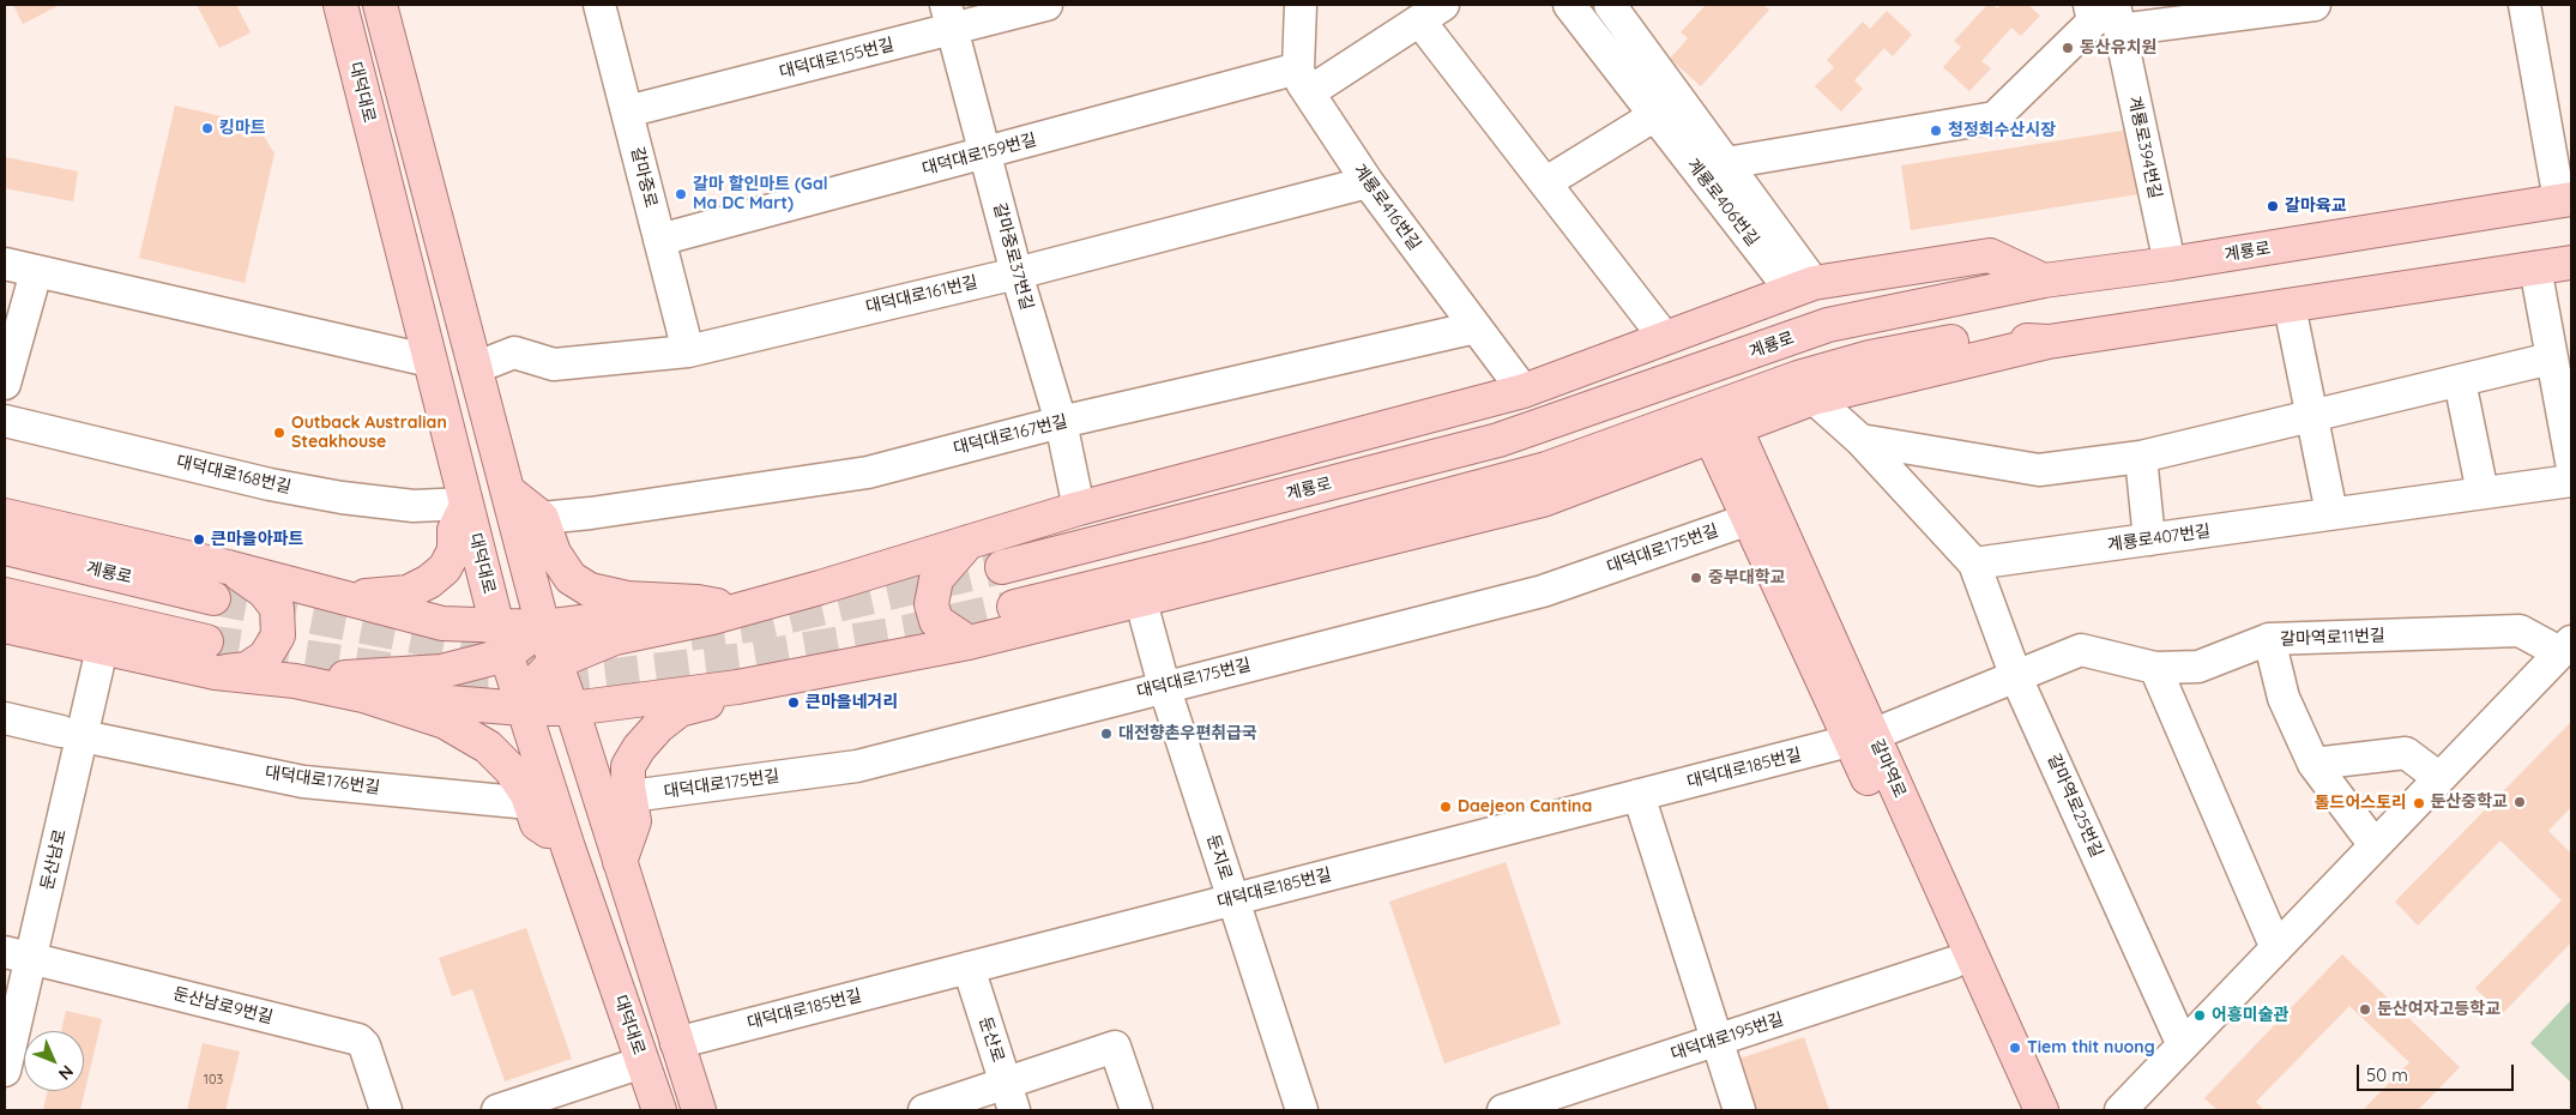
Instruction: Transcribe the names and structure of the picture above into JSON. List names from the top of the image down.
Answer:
{
  "streets": {
    "main road": ["대덕대로", "계룡로", "갈마역로"],
    "street": [
      "대덕대로155번길",
      "계룡로394번길",
      "대덕대로159번길",
      "갈마중로",
      "계룡로406번길",
      "계룡로416번길",
      "갈마중로37번길",
      "대덕대로161번길",
      "대덕대로167번길",
      "대덕대로168번길",
      "계룡로407번길",
      "대덕대로175번길",
      "갈마역로11번길",
      "대덕대로185번길",
      "대덕대로176번길",
      "갈마역로25번길",
      "둔지로",
      "둔산남로",
      "둔산남로9번길",
      "대덕대로195번길",
      "둔산로"
    ]
  },
  "crossings": [
    ["대덕대로155번길", "갈마중로"],
    ["대덕대로155번길", "갈마중로37번길"],
    ["대덕대로", "대덕대로168번길"],
    ["계룡로394번길", "계룡로"],
    ["대덕대로159번길", "갈마중로"],
    ["대덕대로159번길", "계룡로416번길"],
    ["대덕대로159번길", "갈마중로37번길"],
    ["갈마중로", "대덕대로161번길"],
    ["계룡로416번길", "대덕대로161번길"],
    ["계룡로416번길", "대덕대로167번길"],
    ["갈마중로37번길", "대덕대로161번길"],
    ["갈마중로37번길", "대덕대로167번길"],
    ["계룡로407번길", "갈마역로25번길"],
    ["대덕대로175번길", "갈마역로"],
    ["대덕대로175번길", "둔지로"],
    ["갈마역로11번길", "대덕대로185번길"],
    ["갈마역로11번길", "갈마역로"],
    ["갈마역로11번길", "갈마역로25번길"],
    ["대덕대로185번길", "갈마역로"],
    ["대덕대로185번길", "둔지로"],
    ["대덕대로185번길", "둔산로"],
    ["갈마역로", "대덕대로195번길"],
    ["대덕대로176번길", "둔산남로"],
    ["둔산남로", "둔산남로9번길"]
  ],
  "places": [
    "동산유치원",
    "킹마트",
    "청정회수산시장",
    "갈마 할인마트 (Gal Ma DC Mart)",
    "갈마육교",
    "Outback Australian Steakhouse",
    "큰마을아파트",
    "중부대학교",
    "큰마을네거리",
    "대전향촌우편취급국",
    "둔산중학교",
    "톨드어스토리",
    "Daejeon Cantina",
    "둔산여자고등학교",
    "어흥미술관",
    "Tiem thit nuong"
  ],
  "house_numbers": ["103"],
  "scale_bar": "50 m",
  "north": "bottom right"
}
